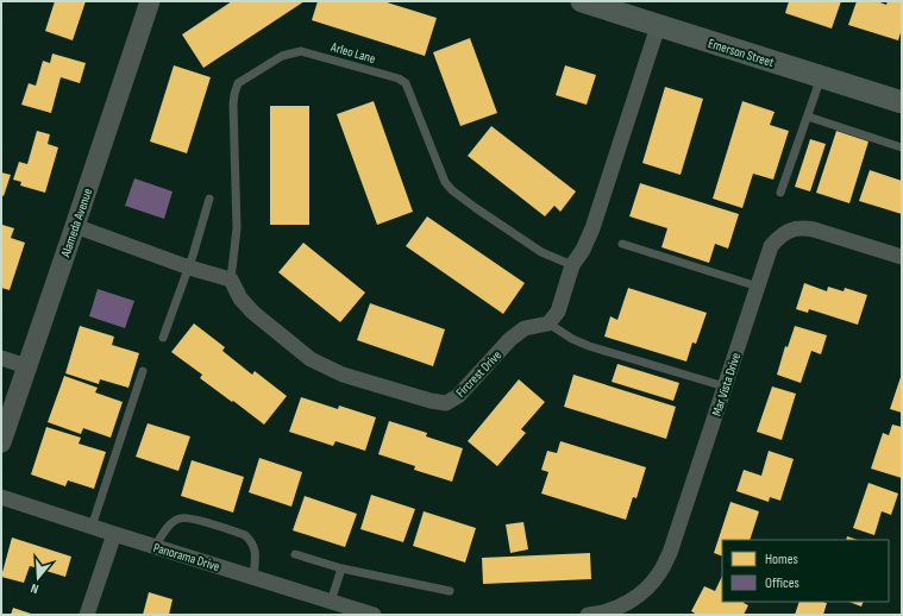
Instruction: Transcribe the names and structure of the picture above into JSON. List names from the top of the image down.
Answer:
{
  "streets": {
    "main road": ["Emerson Street"],
    "street": [
      "Alameda Avenue",
      "Fircrest Drive",
      "Mar Vista Drive",
      "Panorama Drive"
    ],
    "lane": ["Arleo Lane"]
  },
  "crossings": [
    ["Arleo Lane", "Fircrest Drive"]
  ],
  "legend": ["Homes", "Offices"],
  "north": "bottom"
}
